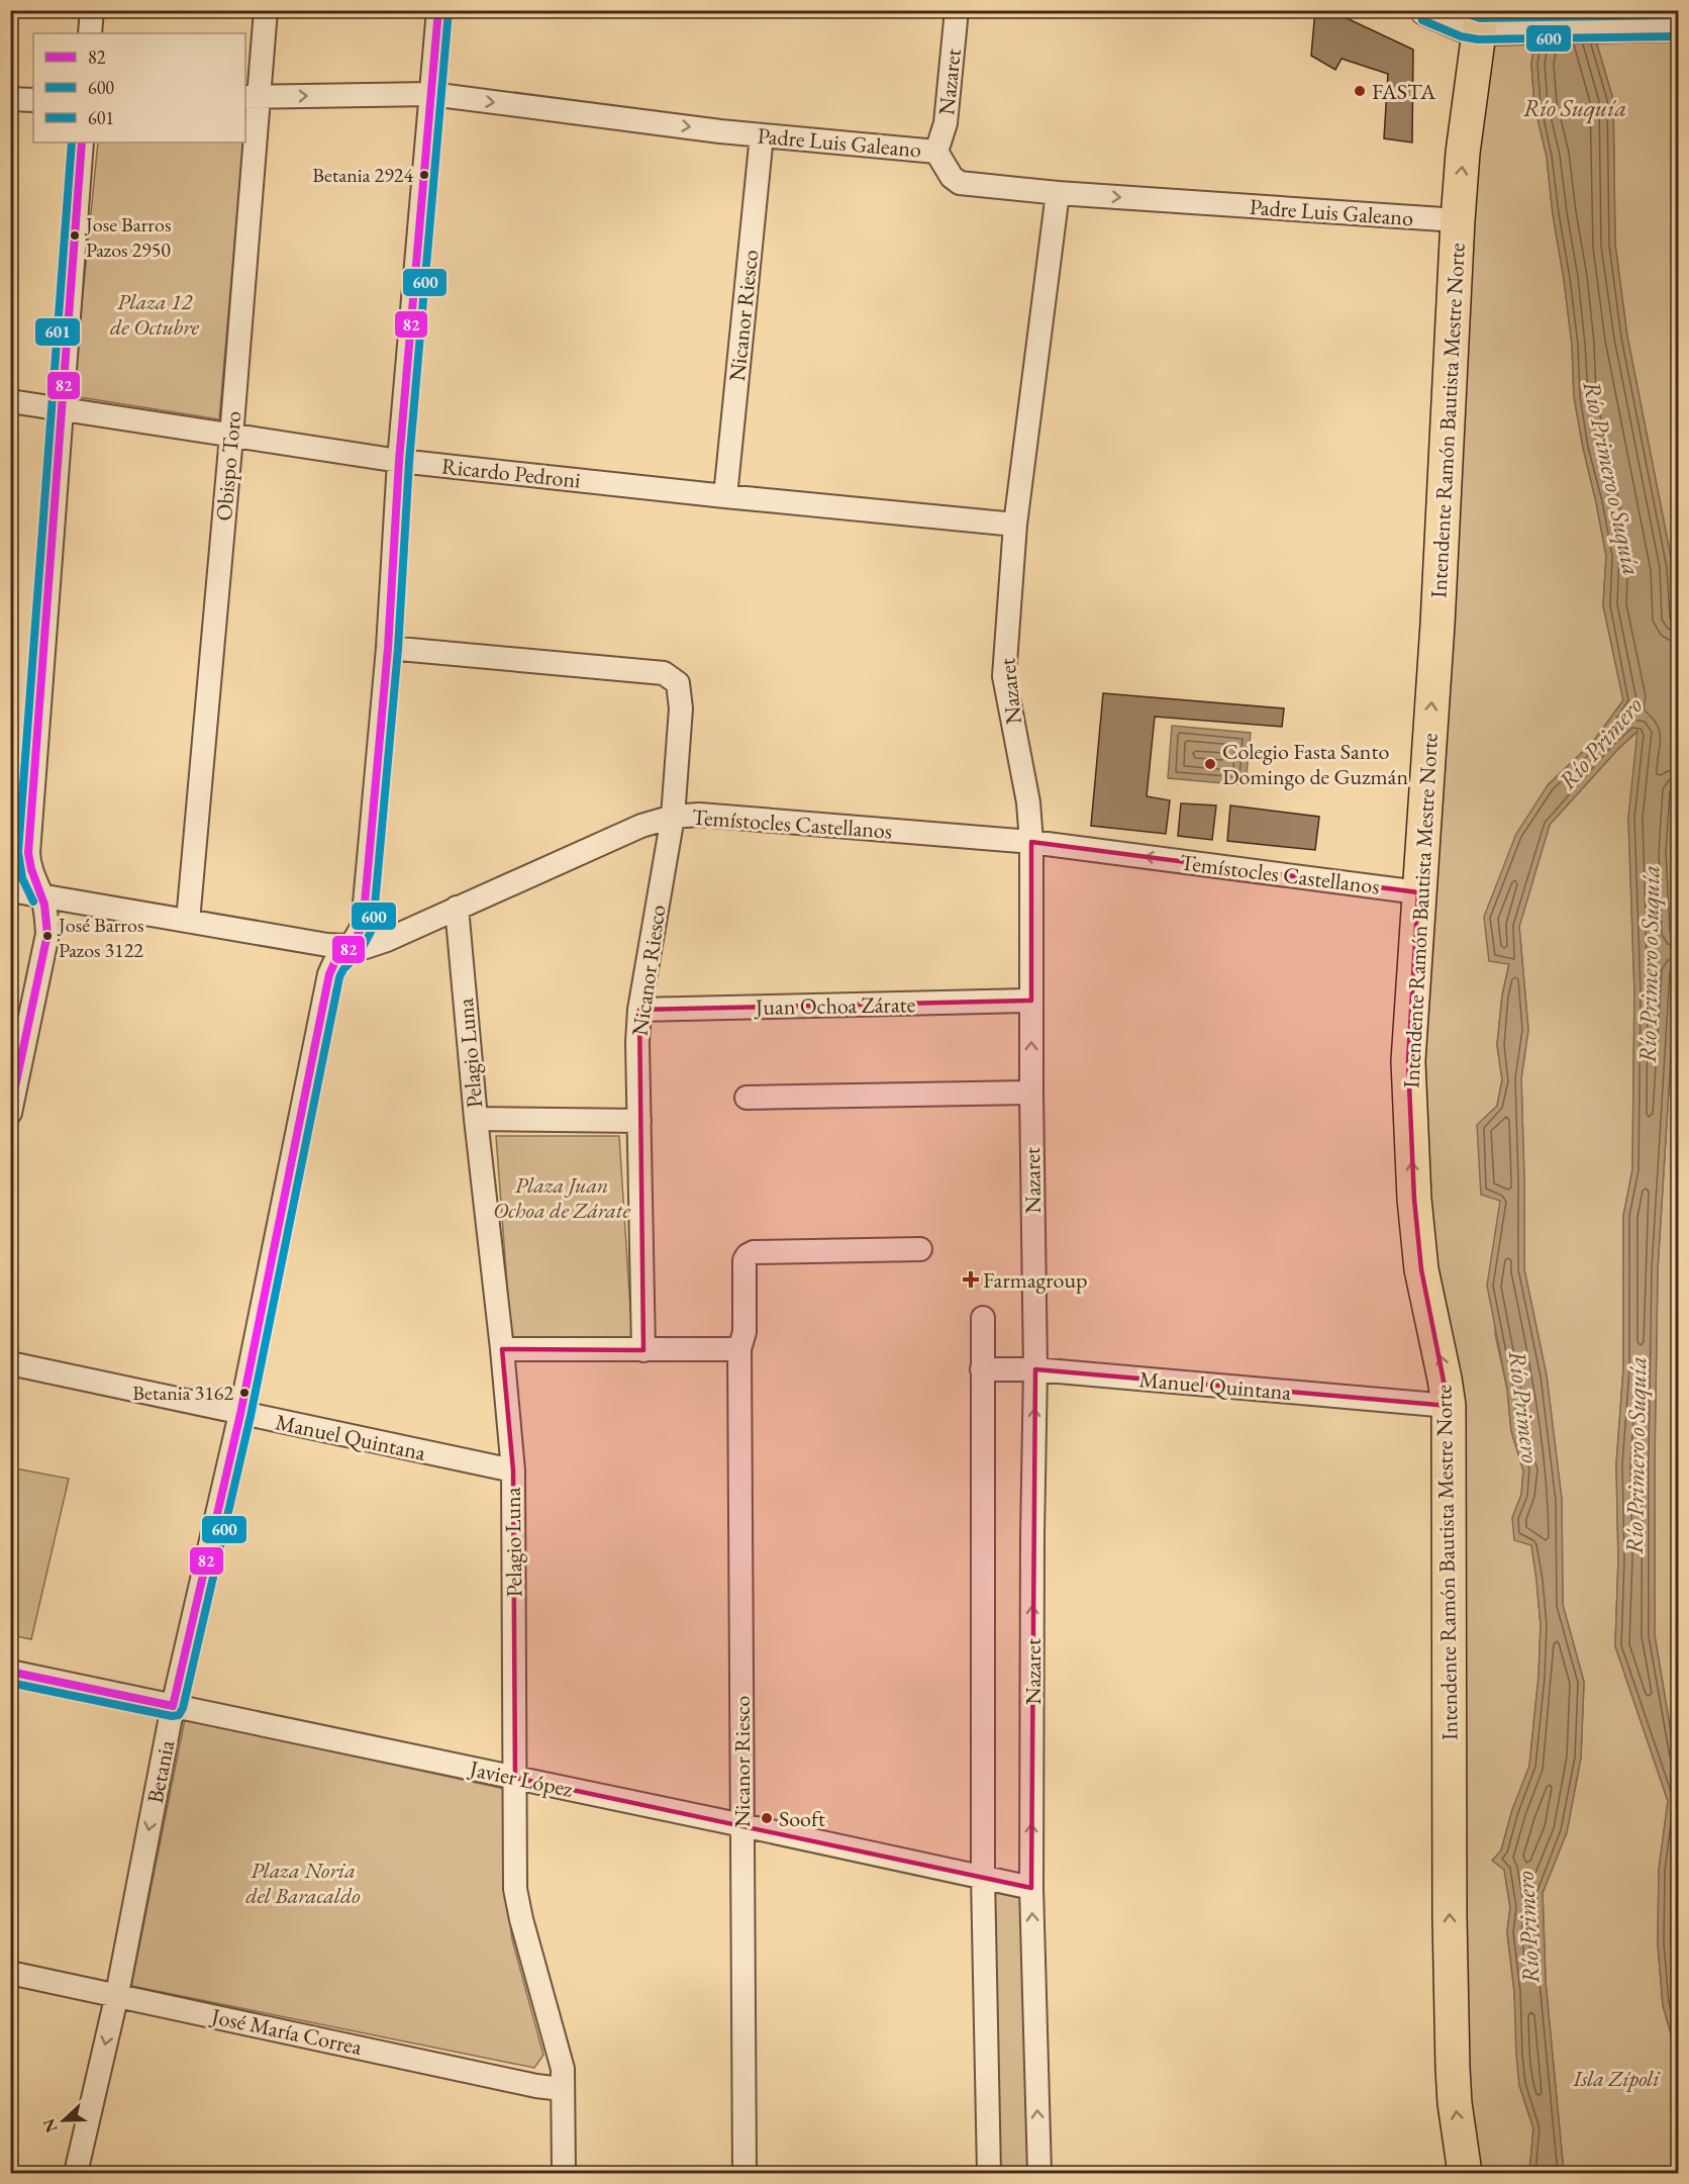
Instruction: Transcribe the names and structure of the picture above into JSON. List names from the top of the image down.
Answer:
{
  "streets": {
    "main road": ["Intendente Ramón Bautista Mestre Norte"],
    "street": [
      "Nazaret",
      "Padre Luis Galeano",
      "Nicanor Riesco",
      "Obispo Toro",
      "Ricardo Pedroni",
      "Temístocles Castellanos",
      "Juan Ochoa Zárate",
      "Pelagio Luna",
      "Manuel Quintana",
      "Betania",
      "Javier López",
      "José María Correa"
    ]
  },
  "crossings": [
    ["Nazaret", "Padre Luis Galeano"],
    ["Nazaret", "Ricardo Pedroni"],
    ["Nazaret", "Temístocles Castellanos"],
    ["Nazaret", "Juan Ochoa Zárate"],
    ["Nazaret", "Manuel Quintana"],
    ["Nazaret", "Javier López"],
    ["Padre Luis Galeano", "Nicanor Riesco"],
    ["Padre Luis Galeano", "Intendente Ramón Bautista Mestre Norte"],
    ["Padre Luis Galeano", "Obispo Toro"],
    ["Padre Luis Galeano", "Betania"],
    ["Nicanor Riesco", "Ricardo Pedroni"],
    ["Nicanor Riesco", "Temístocles Castellanos"],
    ["Nicanor Riesco", "Juan Ochoa Zárate"],
    ["Nicanor Riesco", "Betania"],
    ["Nicanor Riesco", "Javier López"],
    ["Intendente Ramón Bautista Mestre Norte", "Temístocles Castellanos"],
    ["Intendente Ramón Bautista Mestre Norte", "Manuel Quintana"],
    ["Obispo Toro", "Ricardo Pedroni"],
    ["Obispo Toro", "Temístocles Castellanos"],
    ["Ricardo Pedroni", "Betania"],
    ["Temístocles Castellanos", "Pelagio Luna"],
    ["Temístocles Castellanos", "Betania"],
    ["Pelagio Luna", "Manuel Quintana"],
    ["Pelagio Luna", "Javier López"],
    ["Pelagio Luna", "José María Correa"],
    ["Manuel Quintana", "Betania"],
    ["Betania", "Javier López"],
    ["Betania", "José María Correa"]
  ],
  "one_way": ["Padre Luis Galeano", "Intendente Ramón Bautista Mestre Norte"],
  "water": ["Río Suquía", "Río Primero o Suquía", "Río Primero"],
  "parks": [
    "Plaza 12 de Octubre",
    "Plaza Juan Ochoa de Zárate",
    "Plaza Noria del Baracaldo",
    "Isla Zípoli"
  ],
  "places": {
    "other": [
      "FASTA",
      "Betania 2924",
      "Jose Barros Pazos 2950",
      "Colegio Fasta Santo Domingo de Guzmán",
      "José Barros Pazos 3122",
      "Betania 3162",
      "Sooft"
    ],
    "health": ["Farmagroup"]
  },
  "lines": ["transit line 82", "transit line 601", "transit line 600"],
  "legend": ["82", "600", "601"],
  "north": "left"
}
